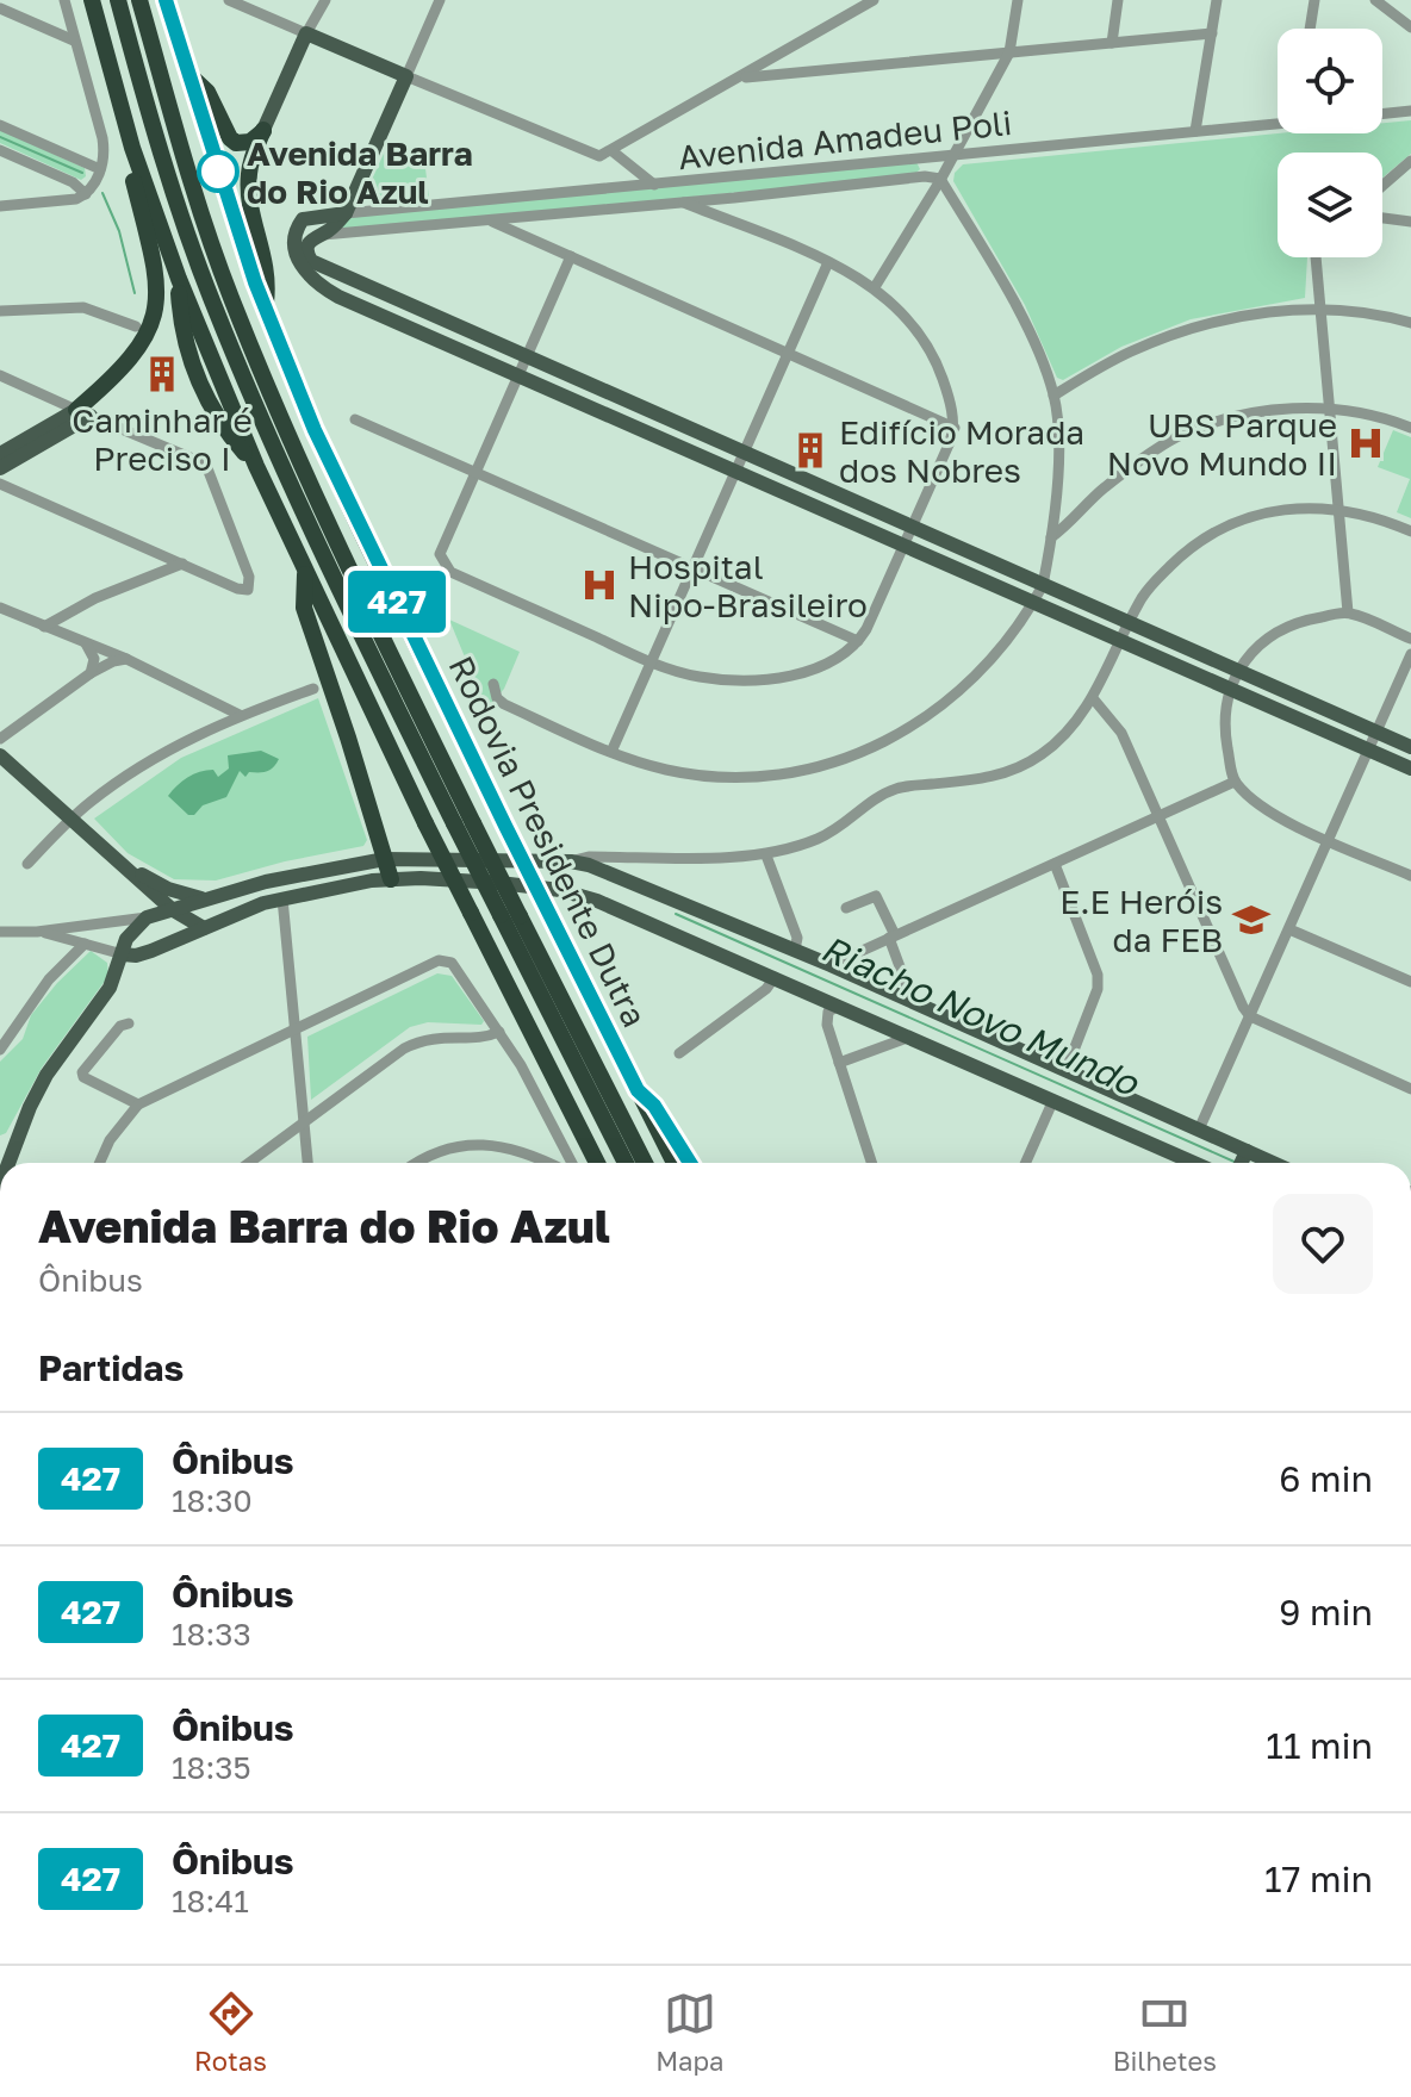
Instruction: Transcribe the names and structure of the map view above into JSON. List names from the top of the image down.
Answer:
{
  "streets": {
    "highway": ["Rodovia Presidente Dutra"],
    "street": ["Avenida Amadeu Poli"]
  },
  "water": ["Riacho Novo Mundo"],
  "places": {
    "other": ["Avenida Barra do Rio Azul"],
    "building": ["Caminhar é Preciso I", "Edifício Morada dos Nobres"],
    "hospital": ["UBS Parque Novo Mundo II", "Hospital Nipo-Brasileiro"],
    "school or university": ["E.E Heróis da FEB"]
  },
  "lines": ["bus line 427"],
  "page": {
    "on_map": "427",
    "heading": [
      ["Avenida Barra do Rio Azul", "Ônibus"],
      "Partidas"
    ],
    "list": [
      {
        "mark": "427",
        "name": "Ônibus",
        "note": "18:30",
        "value": "6 min"
      },
      {
        "mark": "427",
        "name": "Ônibus",
        "note": "18:33",
        "value": "9 min"
      },
      {
        "mark": "427",
        "name": "Ônibus",
        "note": "18:35",
        "value": "11 min"
      },
      {
        "mark": "427",
        "name": "Ônibus",
        "note": "18:41",
        "value": "17 min"
      }
    ],
    "tabs": ["Rotas", "Mapa", "Bilhetes"]
  }
}
